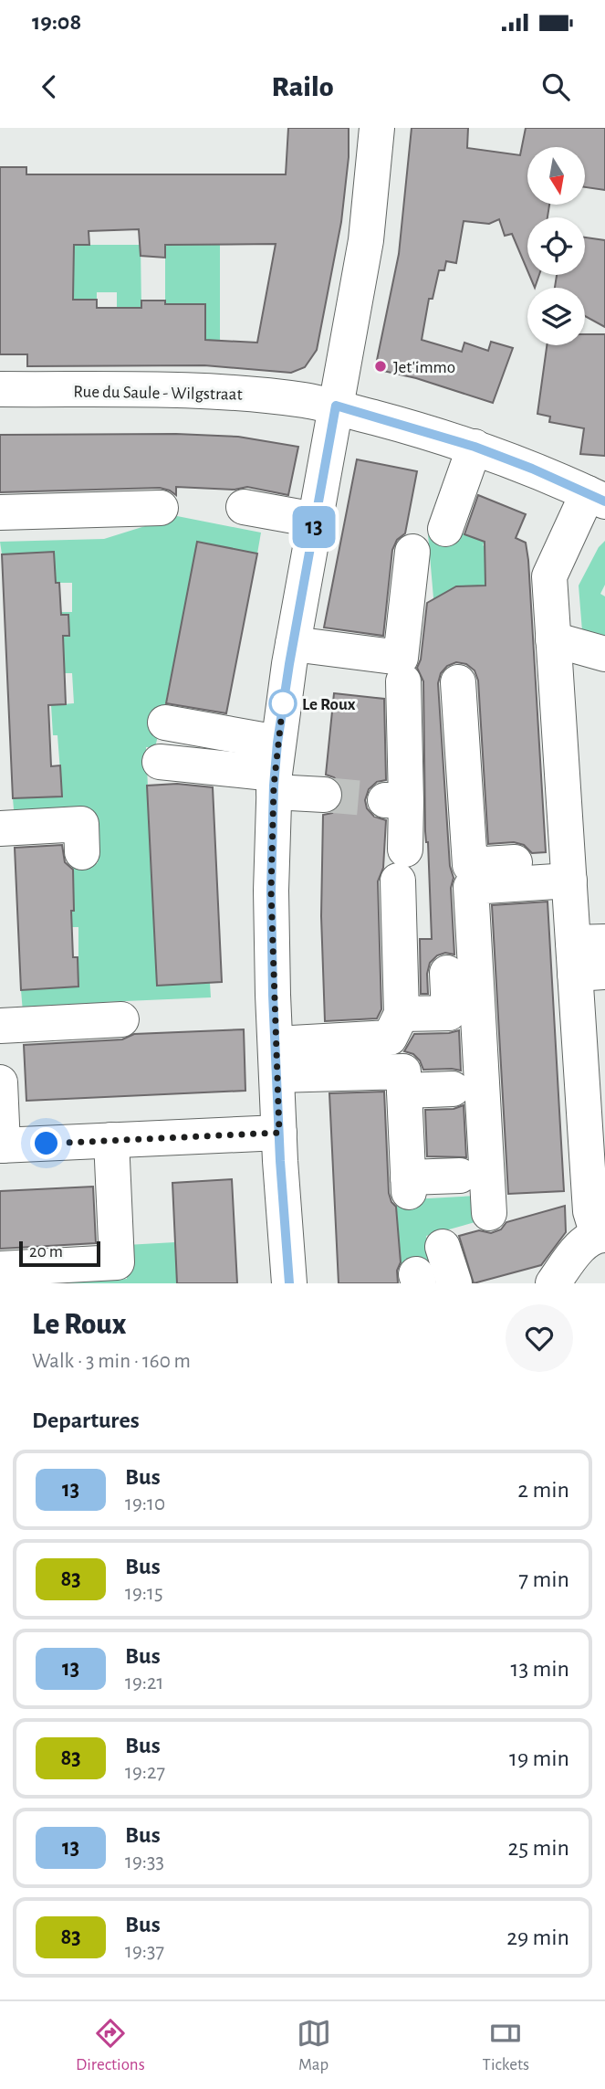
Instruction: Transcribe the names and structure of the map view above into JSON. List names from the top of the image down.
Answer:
{
  "streets": {
    "street": ["Rue du Saule - Wilgstraat"]
  },
  "places": ["Jet'immo", "Le Roux"],
  "lines": ["bus line 13"],
  "scale_bar": "20 m",
  "north": "bottom",
  "page": {
    "status": "19:08",
    "header": "Railo",
    "on_map": "13",
    "scale": "20 m",
    "heading": [
      ["Le Roux", "Walk · 3 min · 160 m"],
      "Departures"
    ],
    "list": [
      {
        "mark": "13",
        "name": "Bus",
        "note": "19:10",
        "value": "2 min"
      },
      {
        "mark": "83",
        "name": "Bus",
        "note": "19:15",
        "value": "7 min"
      },
      {
        "mark": "13",
        "name": "Bus",
        "note": "19:21",
        "value": "13 min"
      },
      {
        "mark": "83",
        "name": "Bus",
        "note": "19:27",
        "value": "19 min"
      },
      {
        "mark": "13",
        "name": "Bus",
        "note": "19:33",
        "value": "25 min"
      },
      {
        "mark": "83",
        "name": "Bus",
        "note": "19:37",
        "value": "29 min"
      }
    ],
    "tabs": ["Directions", "Map", "Tickets"]
  }
}
